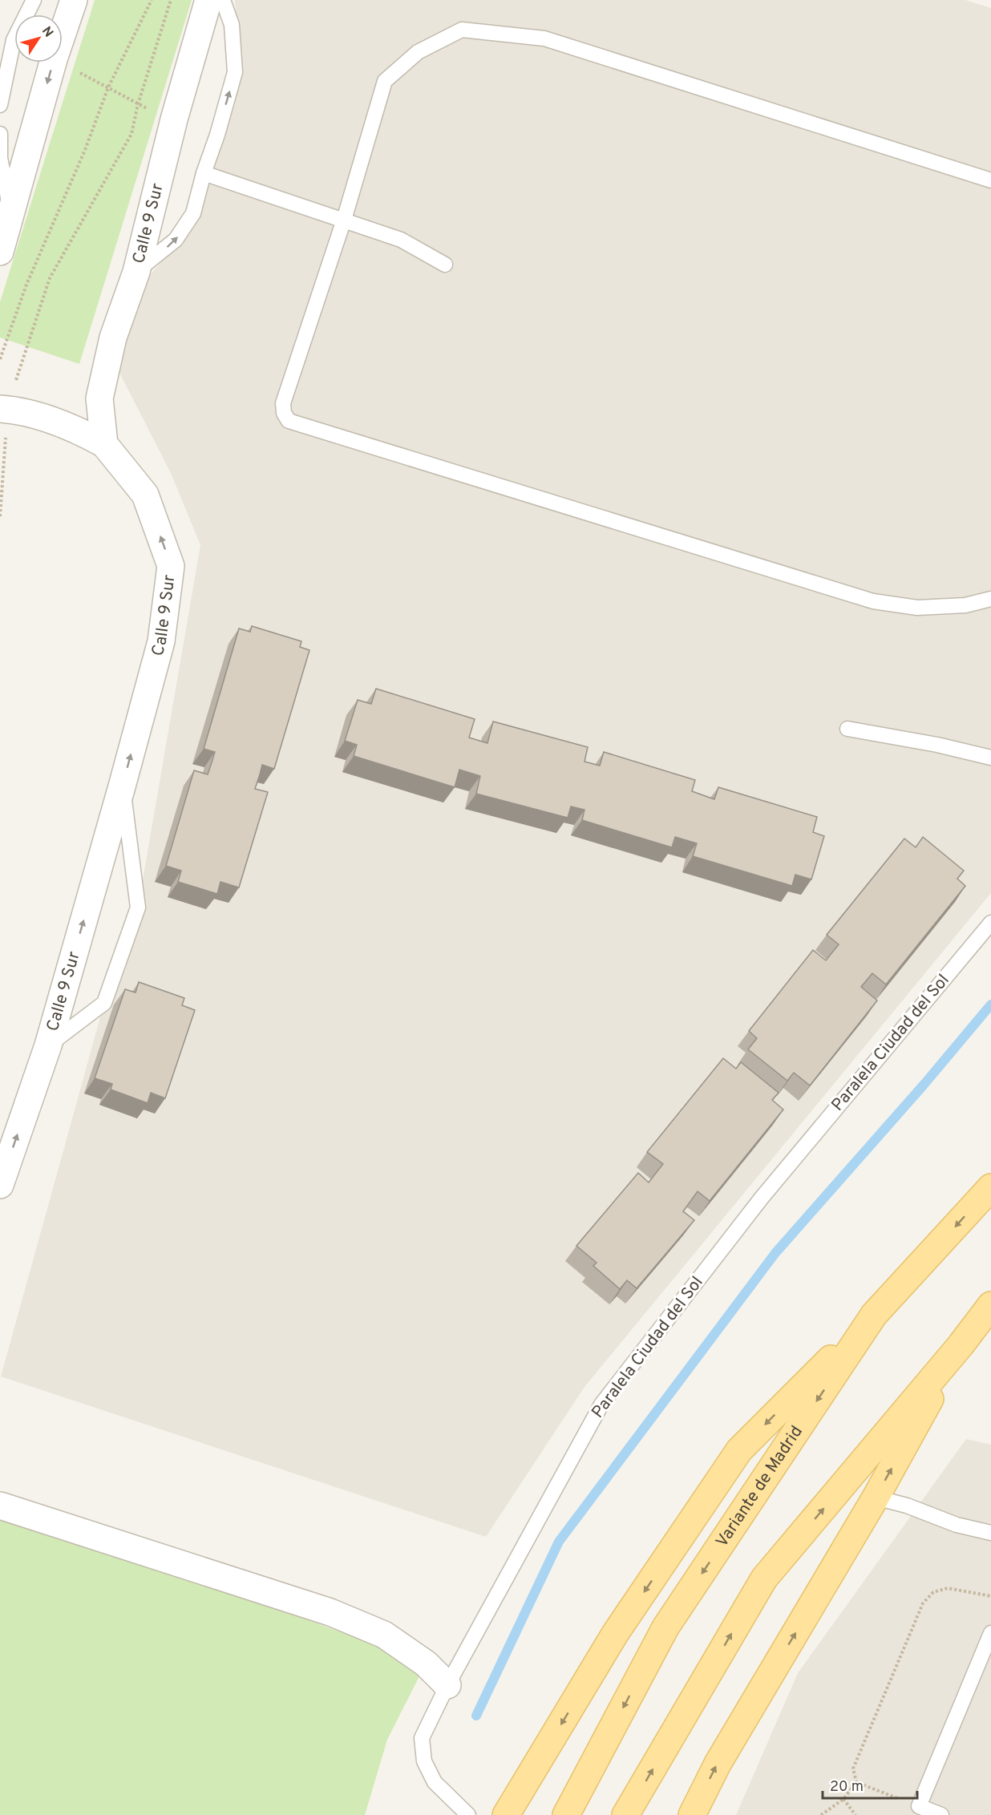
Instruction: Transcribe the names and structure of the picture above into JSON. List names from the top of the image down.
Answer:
{
  "streets": {
    "main road": ["Variante de Madrid"],
    "street": ["Calle 9 Sur"],
    "lane": ["Paralela Ciudad del Sol"]
  },
  "one_way": ["Calle 9 Sur"],
  "scale_bar": "20 m",
  "north": "top right"
}
